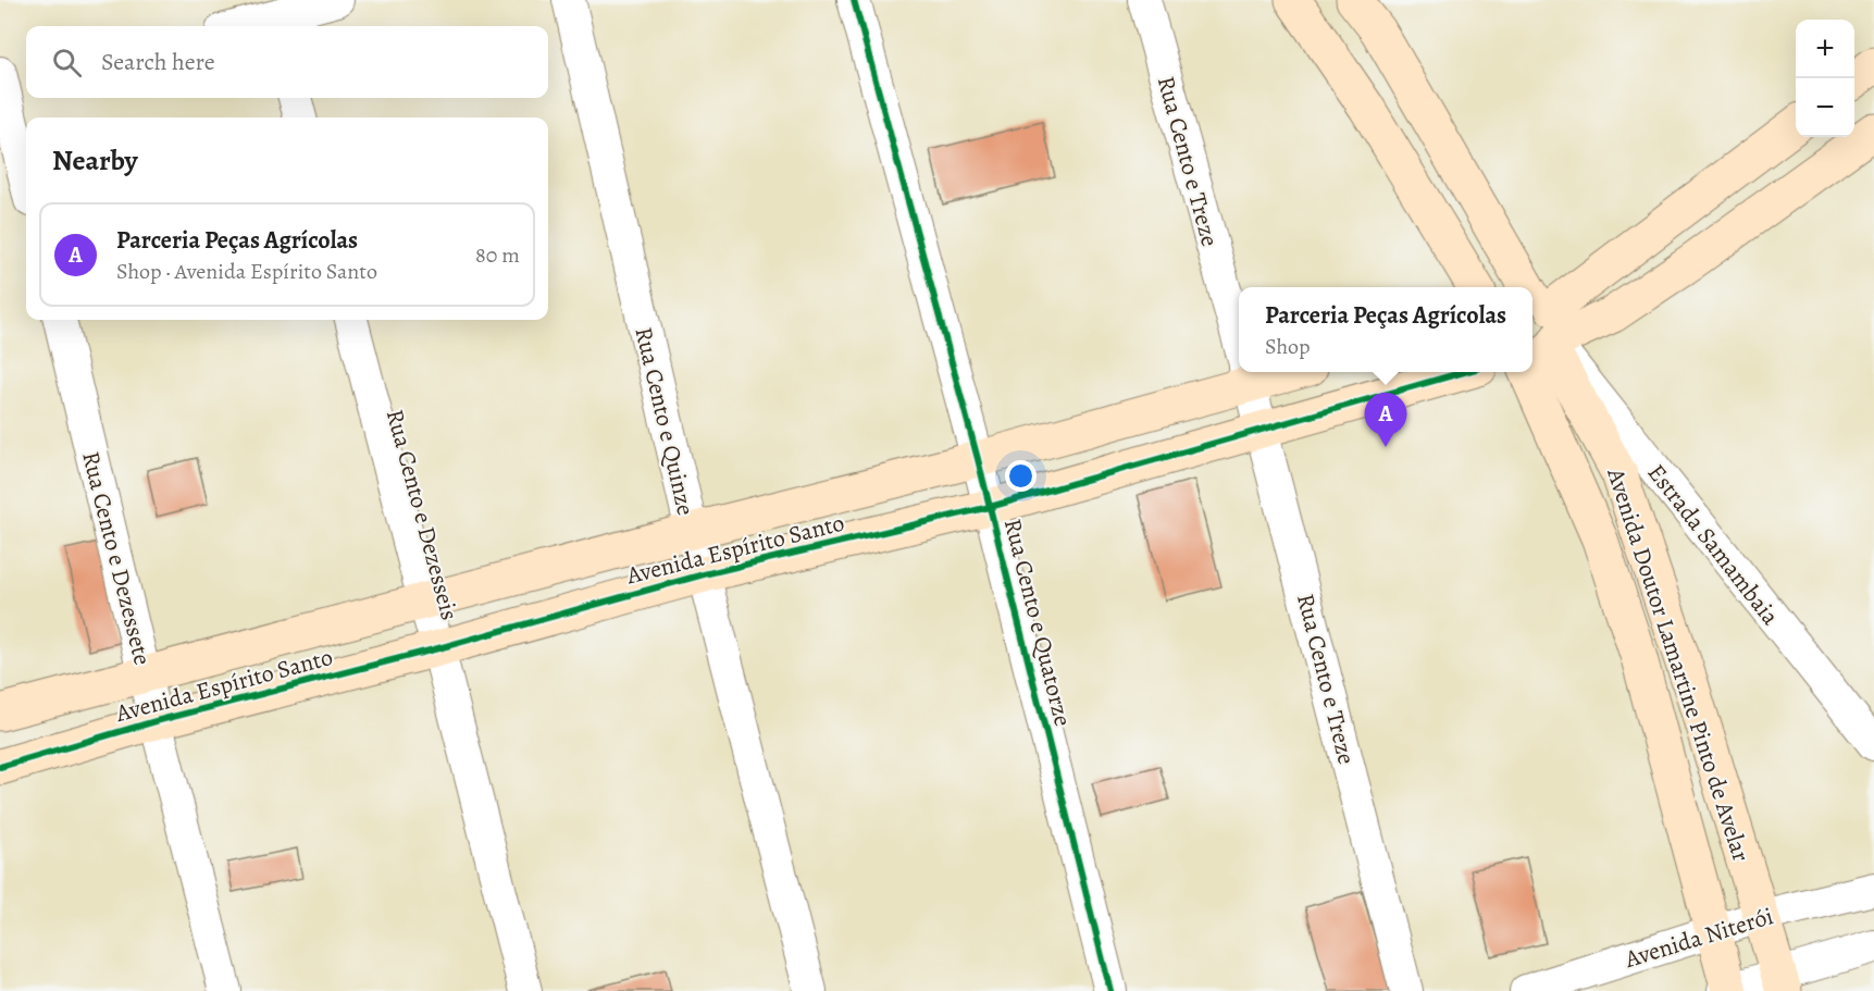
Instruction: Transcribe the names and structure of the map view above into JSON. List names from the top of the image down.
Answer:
{
  "streets": {
    "street": [
      "Rua Cento e Treze",
      "Rua Cento e Quinze",
      "Rua Cento e Dezesseis",
      "Estrada Samambaia",
      "Avenida Espírito Santo",
      "Rua Cento e Dezessete",
      "Rua Cento e Quatorze",
      "Avenida Doutor Lamartine Pinto de Avelar",
      "Avenida Niterói"
    ]
  },
  "crossings": [
    ["Rua Cento e Treze", "Avenida Espírito Santo"],
    ["Rua Cento e Quinze", "Avenida Espírito Santo"],
    ["Rua Cento e Dezesseis", "Avenida Espírito Santo"],
    ["Estrada Samambaia", "Avenida Doutor Lamartine Pinto de Avelar"],
    ["Avenida Espírito Santo", "Rua Cento e Dezessete"],
    ["Avenida Espírito Santo", "Rua Cento e Quatorze"],
    ["Avenida Doutor Lamartine Pinto de Avelar", "Avenida Niterói"]
  ],
  "page": {
    "map_buttons": ["+", "−"],
    "search": "Search here",
    "heading": "Nearby",
    "list": [
      {
        "mark": "A",
        "name": "Parceria Peças Agrícolas",
        "note": "Shop · Avenida Espírito Santo",
        "value": "80 m"
      }
    ],
    "popup": ["Parceria Peças Agrícolas", "Shop"],
    "pins": "A"
  }
}
